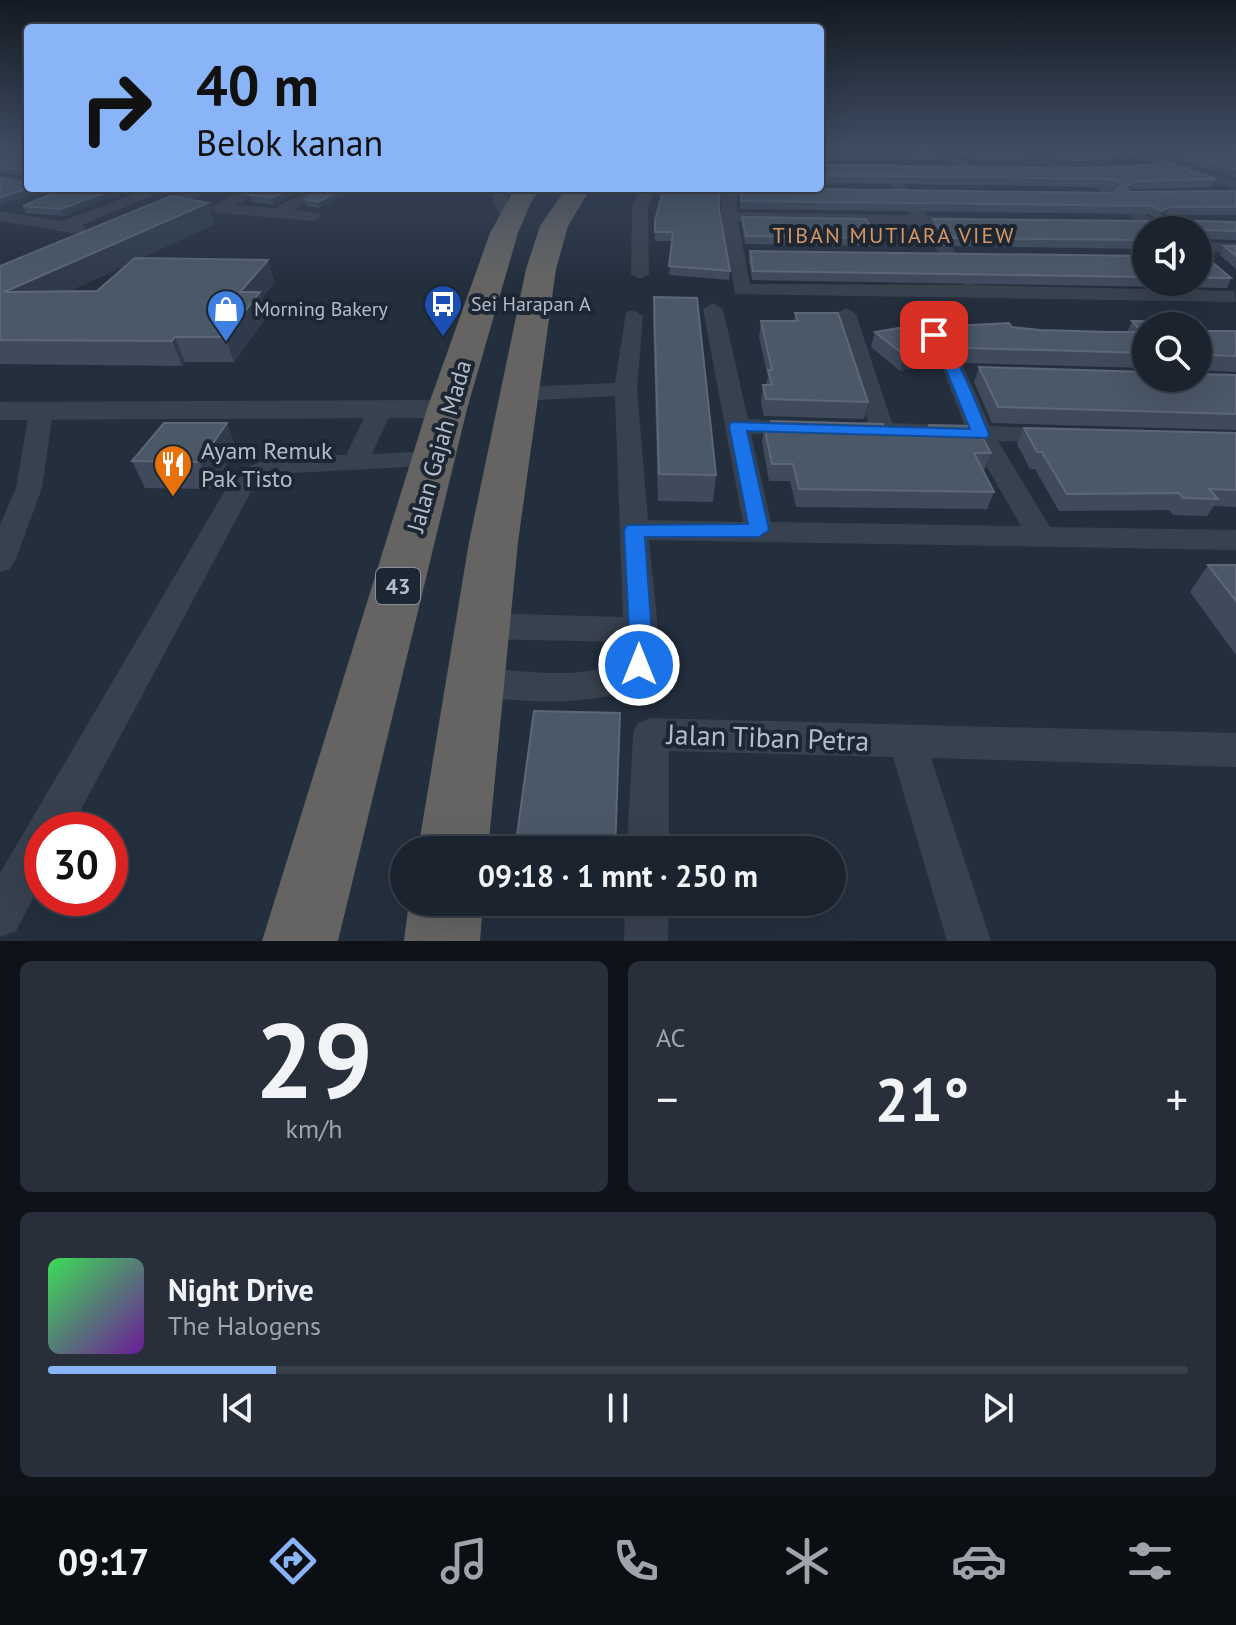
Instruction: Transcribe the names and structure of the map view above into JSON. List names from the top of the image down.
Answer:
{
  "streets": {
    "highway": ["Jalan Gajah Mada", "43"],
    "street": ["Jalan Tiban Petra"]
  },
  "districts": ["TIBAN MUTIARA VIEW"],
  "places": {
    "bus stop": ["Sei Harapan A"],
    "shop": ["Morning Bakery"],
    "restaurant": ["Ayam Remuk Pak Tisto"]
  },
  "page": {
    "turn": ["40 m", "Belok kanan"],
    "limit": "30",
    "trip": "09:18 · 1 mnt · 250 m",
    "tile": [
      ["29", "km/h"],
      "AC"
    ],
    "heat": ["−", "21°", "+"],
    "song": ["Night Drive", "The Halogens"],
    "tabs": "09:17"
  }
}
